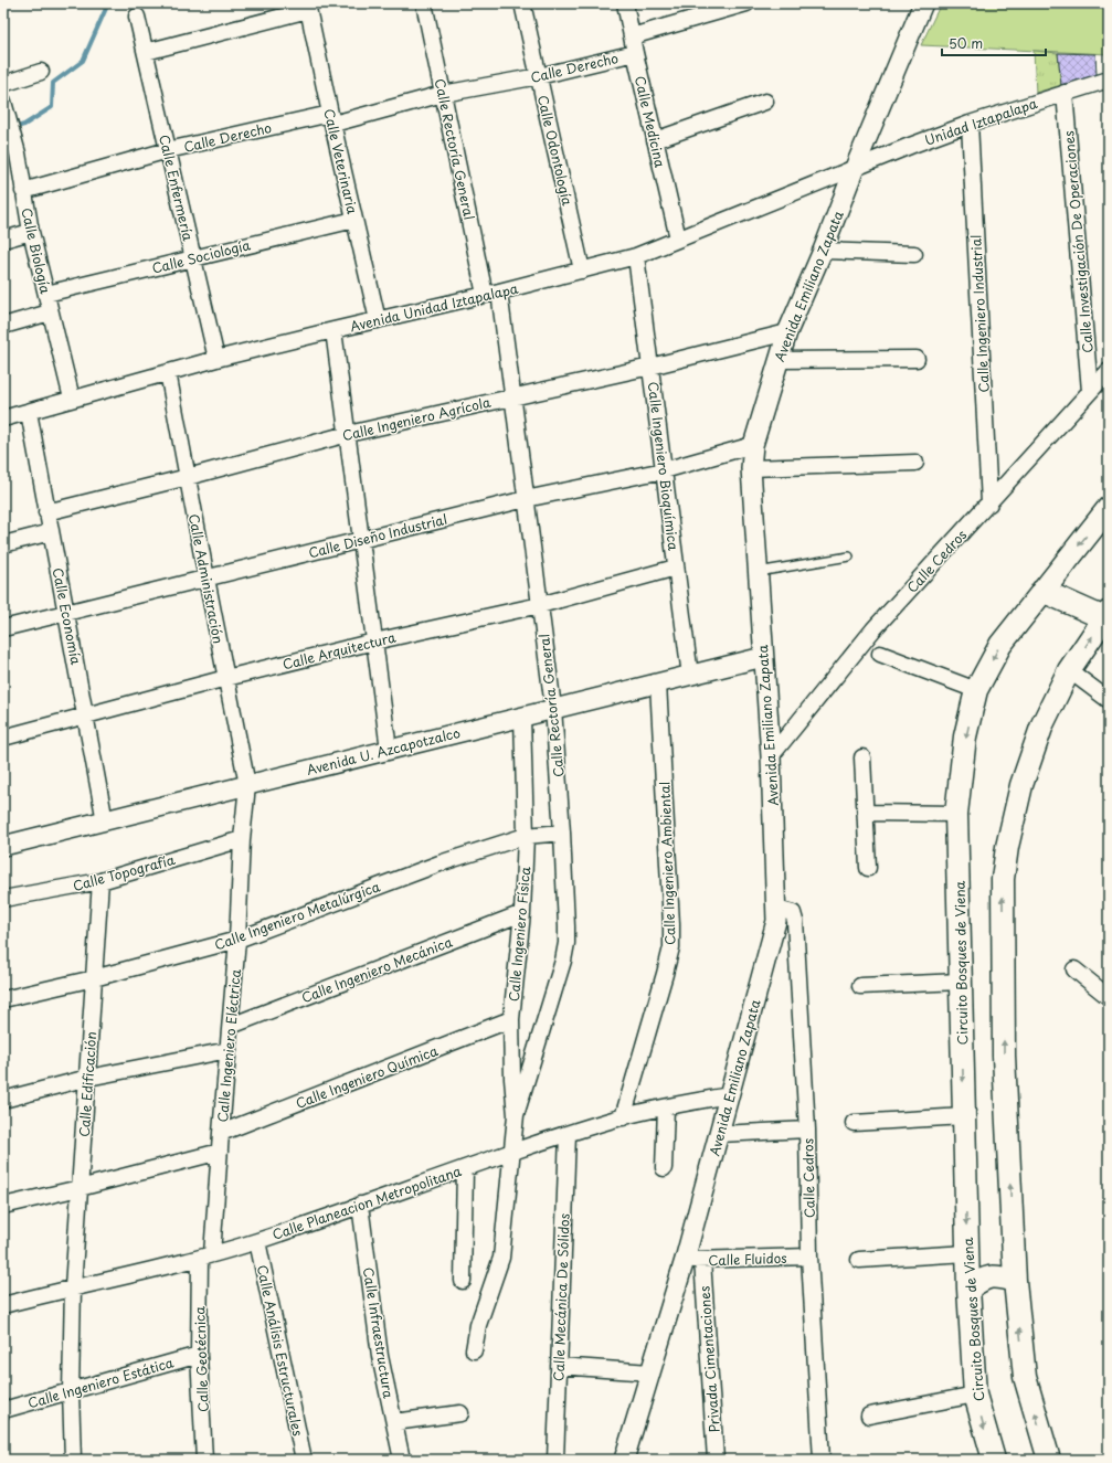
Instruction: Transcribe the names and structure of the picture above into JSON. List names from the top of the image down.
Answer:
{
  "streets": {
    "main road": ["Circuito Bosques de Viena"],
    "street": [
      "Calle Derecho",
      "Calle Medicina",
      "Unidad Iztapalapa",
      "Calle Rectoría General",
      "Calle Odontología",
      "Calle Veterinaria",
      "Calle Enfermería",
      "Calle Investigación De Operaciones",
      "Calle Biología",
      "Calle Sociología",
      "Avenida Emiliano Zapata",
      "Avenida Unidad Iztapalapa",
      "Calle Ingeniero Industrial",
      "Calle Ingeniero Agrícola",
      "Calle Ingeniero Bioquímica",
      "Calle Diseño Industrial",
      "Calle Cedros",
      "Calle Administración",
      "Calle Economía",
      "Calle Arquitectura",
      "Avenida U. Azcapotzalco",
      "Calle Ingeniero Ambiental",
      "Calle Topografía",
      "Calle Ingeniero Metalúrgica",
      "Calle Ingeniero Física",
      "Calle Ingeniero Mecánica",
      "Calle Ingeniero Eléctrica",
      "Calle Ingeniero Química",
      "Calle Edificación",
      "Calle Planeacion Metropolitana",
      "Calle Fluidos",
      "Calle Mecánica De Sólidos",
      "Calle Infraestructura",
      "Calle Análisis Estructurales",
      "Calle Geotécnica",
      "Privada Cimentaciones",
      "Calle Ingeniero Estática"
    ]
  },
  "crossings": [
    ["Calle Derecho", "Calle Medicina"],
    ["Calle Derecho", "Calle Rectoría General"],
    ["Calle Derecho", "Calle Odontología"],
    ["Calle Derecho", "Calle Veterinaria"],
    ["Calle Derecho", "Calle Enfermería"],
    ["Calle Derecho", "Calle Biología"],
    ["Calle Medicina", "Avenida Unidad Iztapalapa"],
    ["Unidad Iztapalapa", "Calle Investigación De Operaciones"],
    ["Unidad Iztapalapa", "Avenida Emiliano Zapata"],
    ["Unidad Iztapalapa", "Avenida Unidad Iztapalapa"],
    ["Unidad Iztapalapa", "Calle Ingeniero Industrial"],
    ["Calle Rectoría General", "Avenida Unidad Iztapalapa"],
    ["Calle Rectoría General", "Calle Ingeniero Agrícola"],
    ["Calle Rectoría General", "Calle Diseño Industrial"],
    ["Calle Rectoría General", "Calle Arquitectura"],
    ["Calle Rectoría General", "Avenida U. Azcapotzalco"],
    ["Calle Rectoría General", "Calle Ingeniero Metalúrgica"],
    ["Calle Rectoría General", "Calle Ingeniero Física"],
    ["Calle Odontología", "Avenida Unidad Iztapalapa"],
    ["Calle Veterinaria", "Calle Sociología"],
    ["Calle Veterinaria", "Avenida Unidad Iztapalapa"],
    ["Calle Enfermería", "Calle Sociología"],
    ["Calle Enfermería", "Avenida Unidad Iztapalapa"],
    ["Calle Investigación De Operaciones", "Calle Cedros"],
    ["Calle Biología", "Calle Sociología"],
    ["Calle Biología", "Avenida Unidad Iztapalapa"],
    ["Avenida Emiliano Zapata", "Avenida Unidad Iztapalapa"],
    ["Avenida Emiliano Zapata", "Calle Ingeniero Agrícola"],
    ["Avenida Emiliano Zapata", "Calle Diseño Industrial"],
    ["Avenida Emiliano Zapata", "Calle Cedros"],
    ["Avenida Emiliano Zapata", "Avenida U. Azcapotzalco"],
    ["Avenida Emiliano Zapata", "Calle Planeacion Metropolitana"],
    ["Avenida Emiliano Zapata", "Calle Fluidos"],
    ["Avenida Emiliano Zapata", "Privada Cimentaciones"],
    ["Avenida Unidad Iztapalapa", "Calle Ingeniero Bioquímica"],
    ["Avenida Unidad Iztapalapa", "Calle Administración"],
    ["Avenida Unidad Iztapalapa", "Calle Economía"],
    ["Calle Ingeniero Industrial", "Calle Cedros"],
    ["Calle Ingeniero Agrícola", "Calle Ingeniero Bioquímica"],
    ["Calle Ingeniero Agrícola", "Calle Administración"],
    ["Calle Ingeniero Agrícola", "Calle Economía"],
    ["Calle Ingeniero Bioquímica", "Calle Diseño Industrial"],
    ["Calle Ingeniero Bioquímica", "Calle Arquitectura"],
    ["Calle Ingeniero Bioquímica", "Avenida U. Azcapotzalco"],
    ["Calle Diseño Industrial", "Calle Administración"],
    ["Calle Diseño Industrial", "Calle Economía"],
    ["Calle Cedros", "Calle Fluidos"],
    ["Calle Administración", "Calle Arquitectura"],
    ["Calle Administración", "Avenida U. Azcapotzalco"],
    ["Calle Administración", "Calle Ingeniero Eléctrica"],
    ["Calle Economía", "Calle Arquitectura"],
    ["Calle Economía", "Avenida U. Azcapotzalco"],
    ["Avenida U. Azcapotzalco", "Calle Ingeniero Ambiental"],
    ["Avenida U. Azcapotzalco", "Calle Ingeniero Física"],
    ["Avenida U. Azcapotzalco", "Calle Ingeniero Eléctrica"],
    ["Calle Ingeniero Ambiental", "Calle Planeacion Metropolitana"],
    ["Calle Topografía", "Calle Ingeniero Eléctrica"],
    ["Calle Topografía", "Calle Edificación"],
    ["Calle Ingeniero Metalúrgica", "Calle Ingeniero Física"],
    ["Calle Ingeniero Metalúrgica", "Calle Ingeniero Eléctrica"],
    ["Calle Ingeniero Metalúrgica", "Calle Edificación"],
    ["Calle Ingeniero Física", "Calle Ingeniero Mecánica"],
    ["Calle Ingeniero Física", "Calle Ingeniero Química"],
    ["Calle Ingeniero Física", "Calle Planeacion Metropolitana"],
    ["Calle Ingeniero Mecánica", "Calle Ingeniero Eléctrica"],
    ["Calle Ingeniero Eléctrica", "Calle Ingeniero Química"],
    ["Calle Ingeniero Eléctrica", "Calle Planeacion Metropolitana"],
    ["Calle Ingeniero Eléctrica", "Calle Geotécnica"],
    ["Calle Edificación", "Calle Planeacion Metropolitana"],
    ["Calle Edificación", "Calle Ingeniero Estática"],
    ["Calle Planeacion Metropolitana", "Calle Mecánica De Sólidos"],
    ["Calle Planeacion Metropolitana", "Calle Infraestructura"],
    ["Calle Planeacion Metropolitana", "Calle Análisis Estructurales"],
    ["Calle Planeacion Metropolitana", "Calle Geotécnica"],
    ["Calle Fluidos", "Privada Cimentaciones"],
    ["Calle Geotécnica", "Calle Ingeniero Estática"]
  ],
  "scale_bar": "50 m"
}
